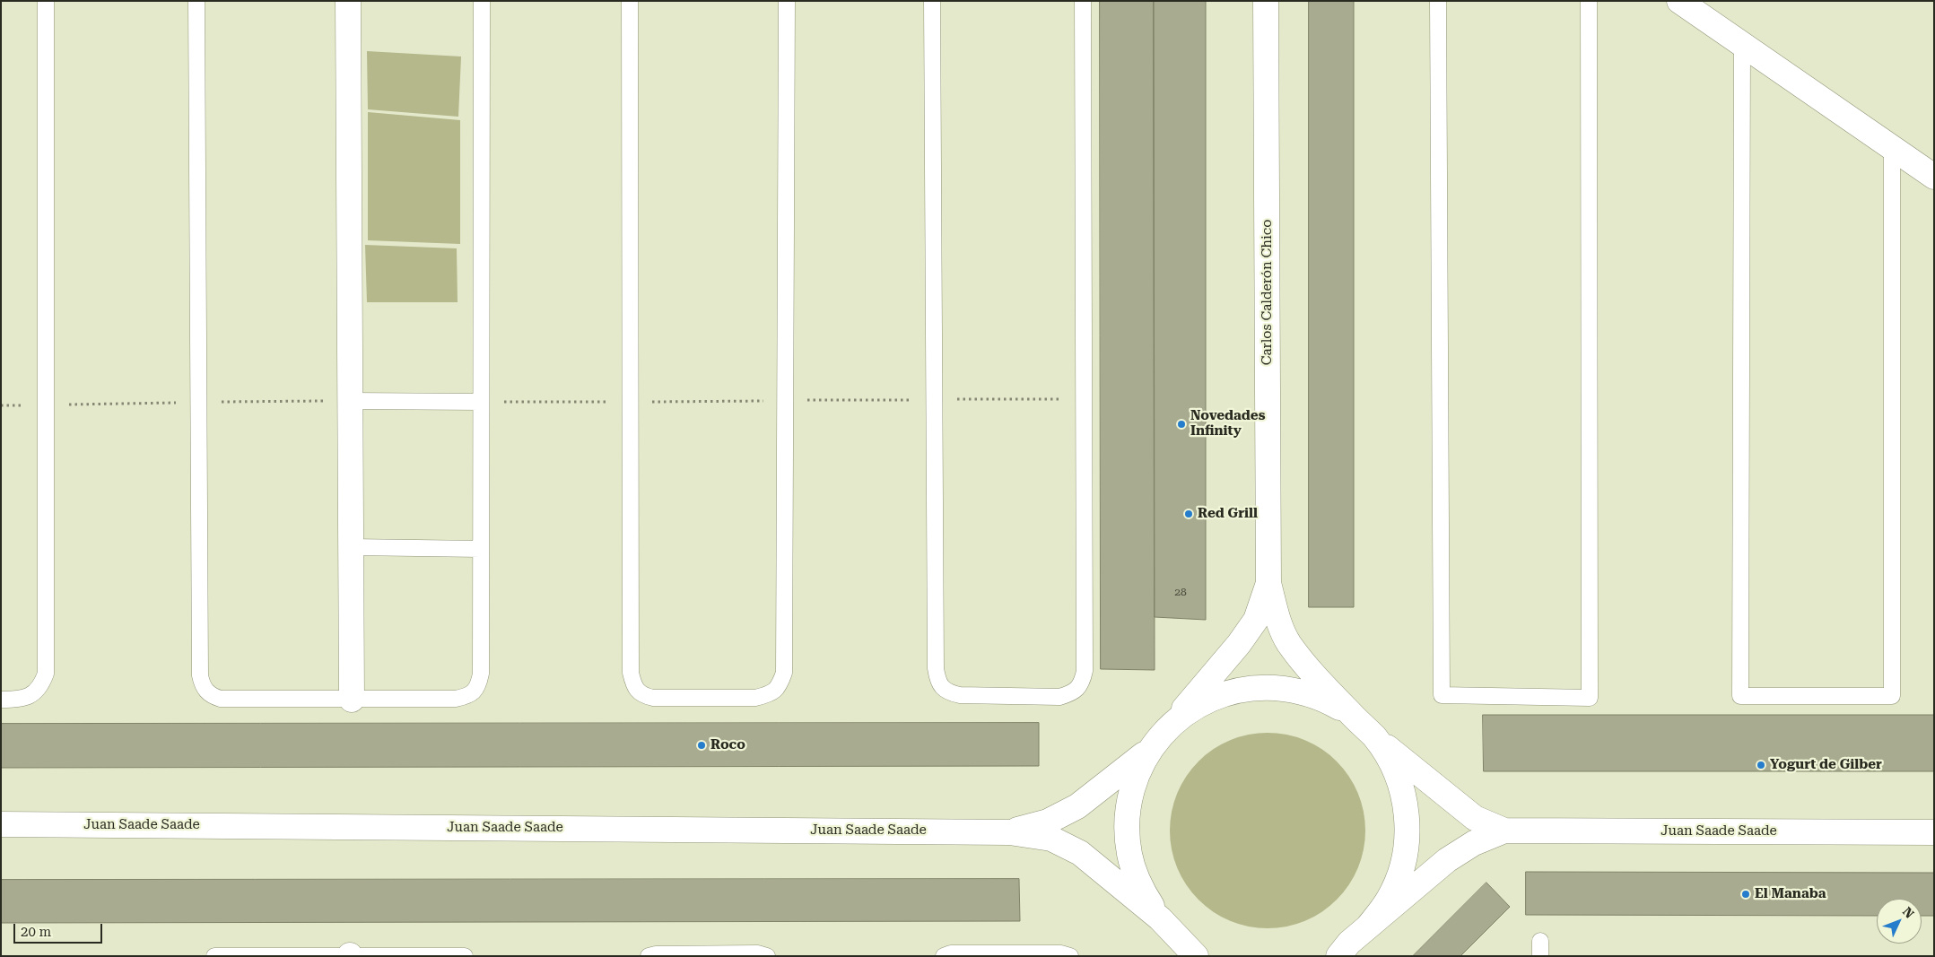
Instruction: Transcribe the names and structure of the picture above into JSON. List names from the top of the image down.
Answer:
{
  "streets": {
    "street": ["Carlos Calderón Chico", "Juan Saade Saade"]
  },
  "places": [
    "Novedades Infinity",
    "Red Grill",
    "Roco",
    "Yogurt de Gilber",
    "El Manaba"
  ],
  "house_numbers": ["28"],
  "scale_bar": "20 m",
  "north": "top right"
}
